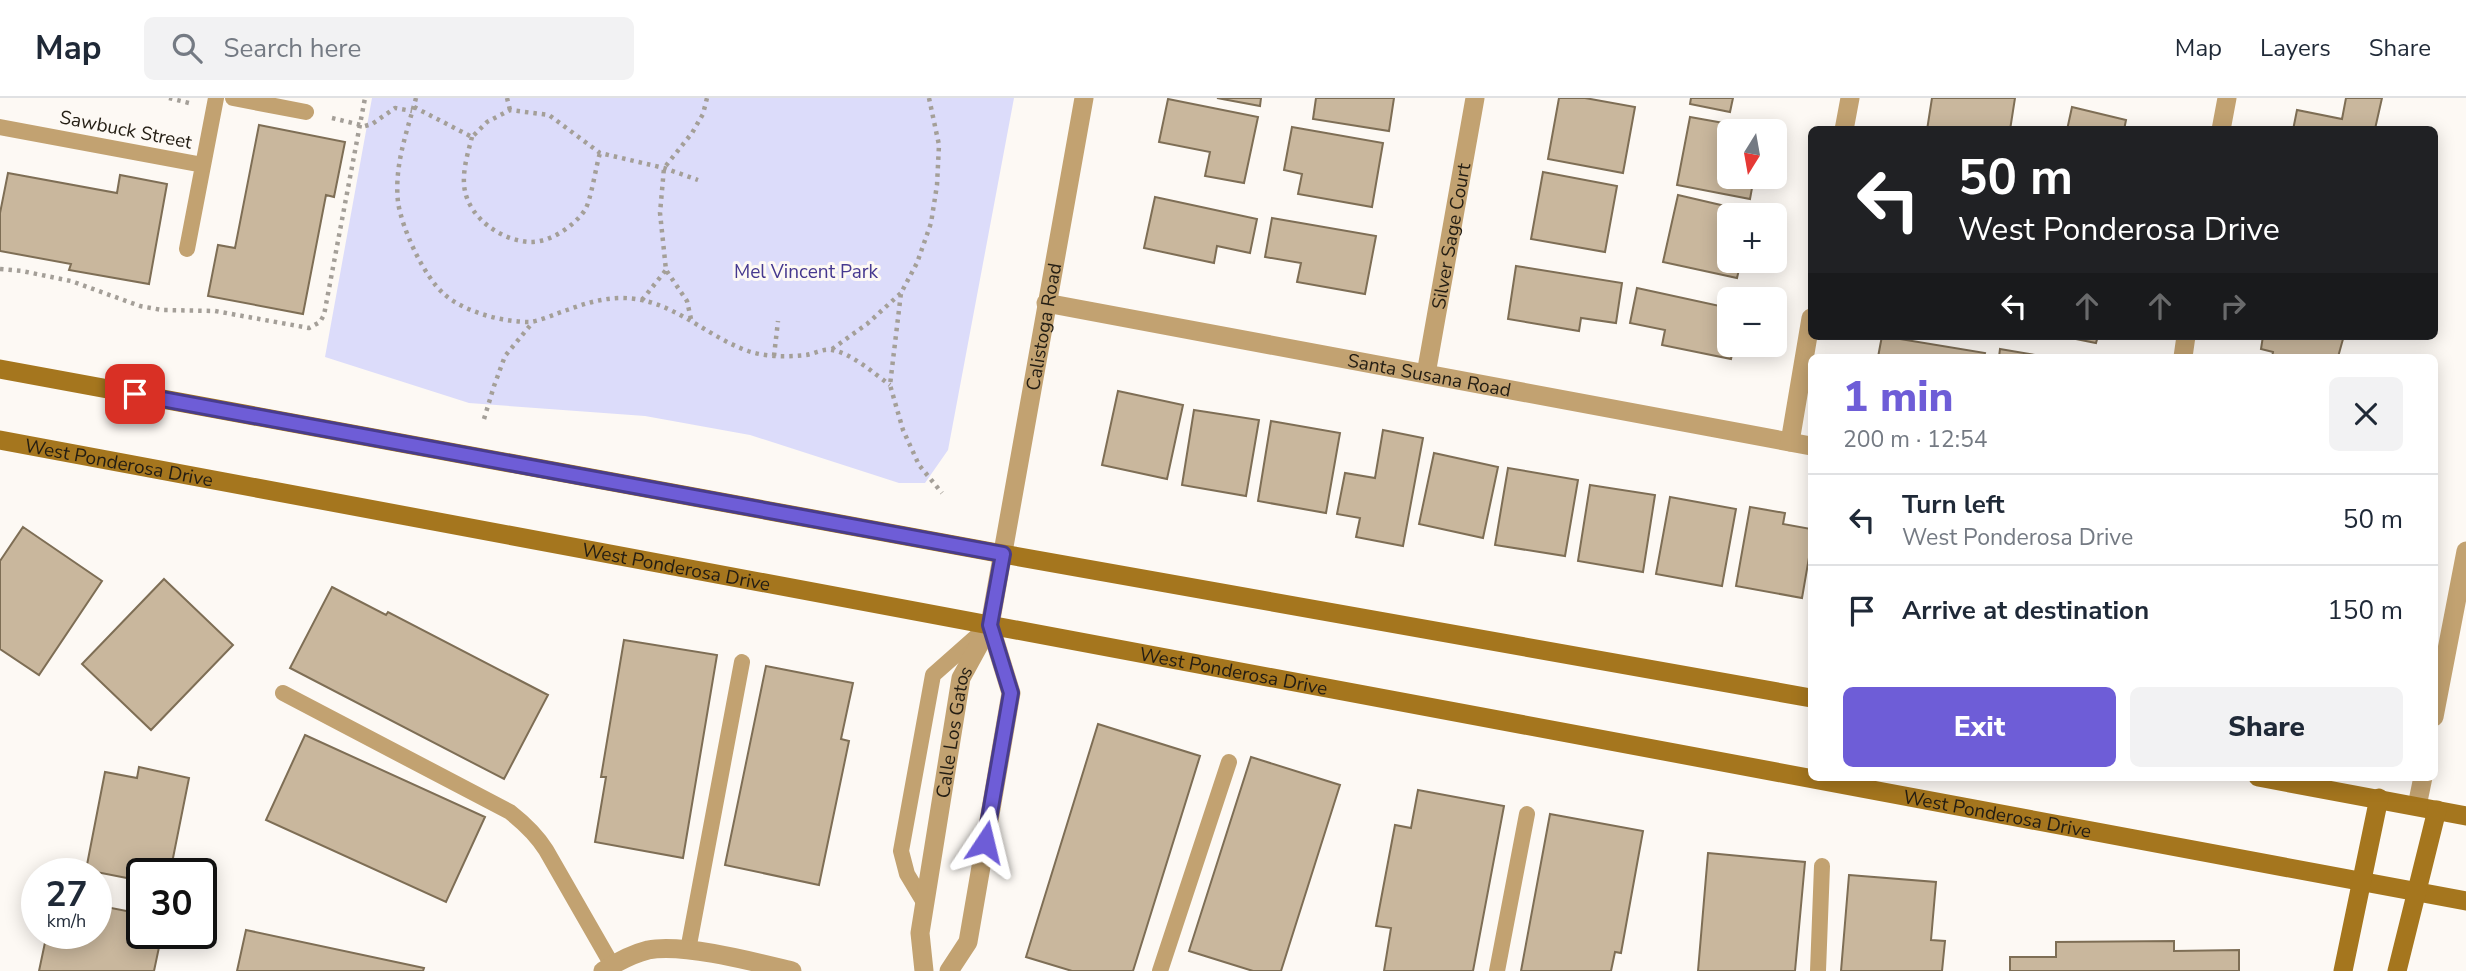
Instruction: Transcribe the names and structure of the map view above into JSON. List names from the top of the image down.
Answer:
{
  "streets": {
    "main road": ["West Ponderosa Drive"],
    "street": [
      "Silver Sage Court",
      "Calistoga Road",
      "Santa Susana Road",
      "Calle Los Gatos"
    ],
    "lane": ["Sawbuck Street"]
  },
  "crossings": [
    ["Silver Sage Court", "Santa Susana Road"],
    ["Calistoga Road", "Santa Susana Road"],
    ["Calistoga Road", "Calle Los Gatos"],
    ["West Ponderosa Drive", "Calle Los Gatos"]
  ],
  "parks": ["Mel Vincent Park"],
  "north": "bottom",
  "page": {
    "header": "Map",
    "search": "Search here",
    "nav": ["Map", "Layers", "Share"],
    "map_buttons": ["+", "−"],
    "turn": ["50 m", "West Ponderosa Drive"],
    "heading": ["1 min", "200 m · 12:54"],
    "list": [
      {
        "name": "Turn left",
        "note": "West Ponderosa Drive",
        "value": "50 m"
      },
      {
        "name": "Arrive at destination",
        "value": "150 m"
      }
    ],
    "buttons": ["Exit", "Share"],
    "speed": "27 km/h",
    "limit": "30"
  }
}
